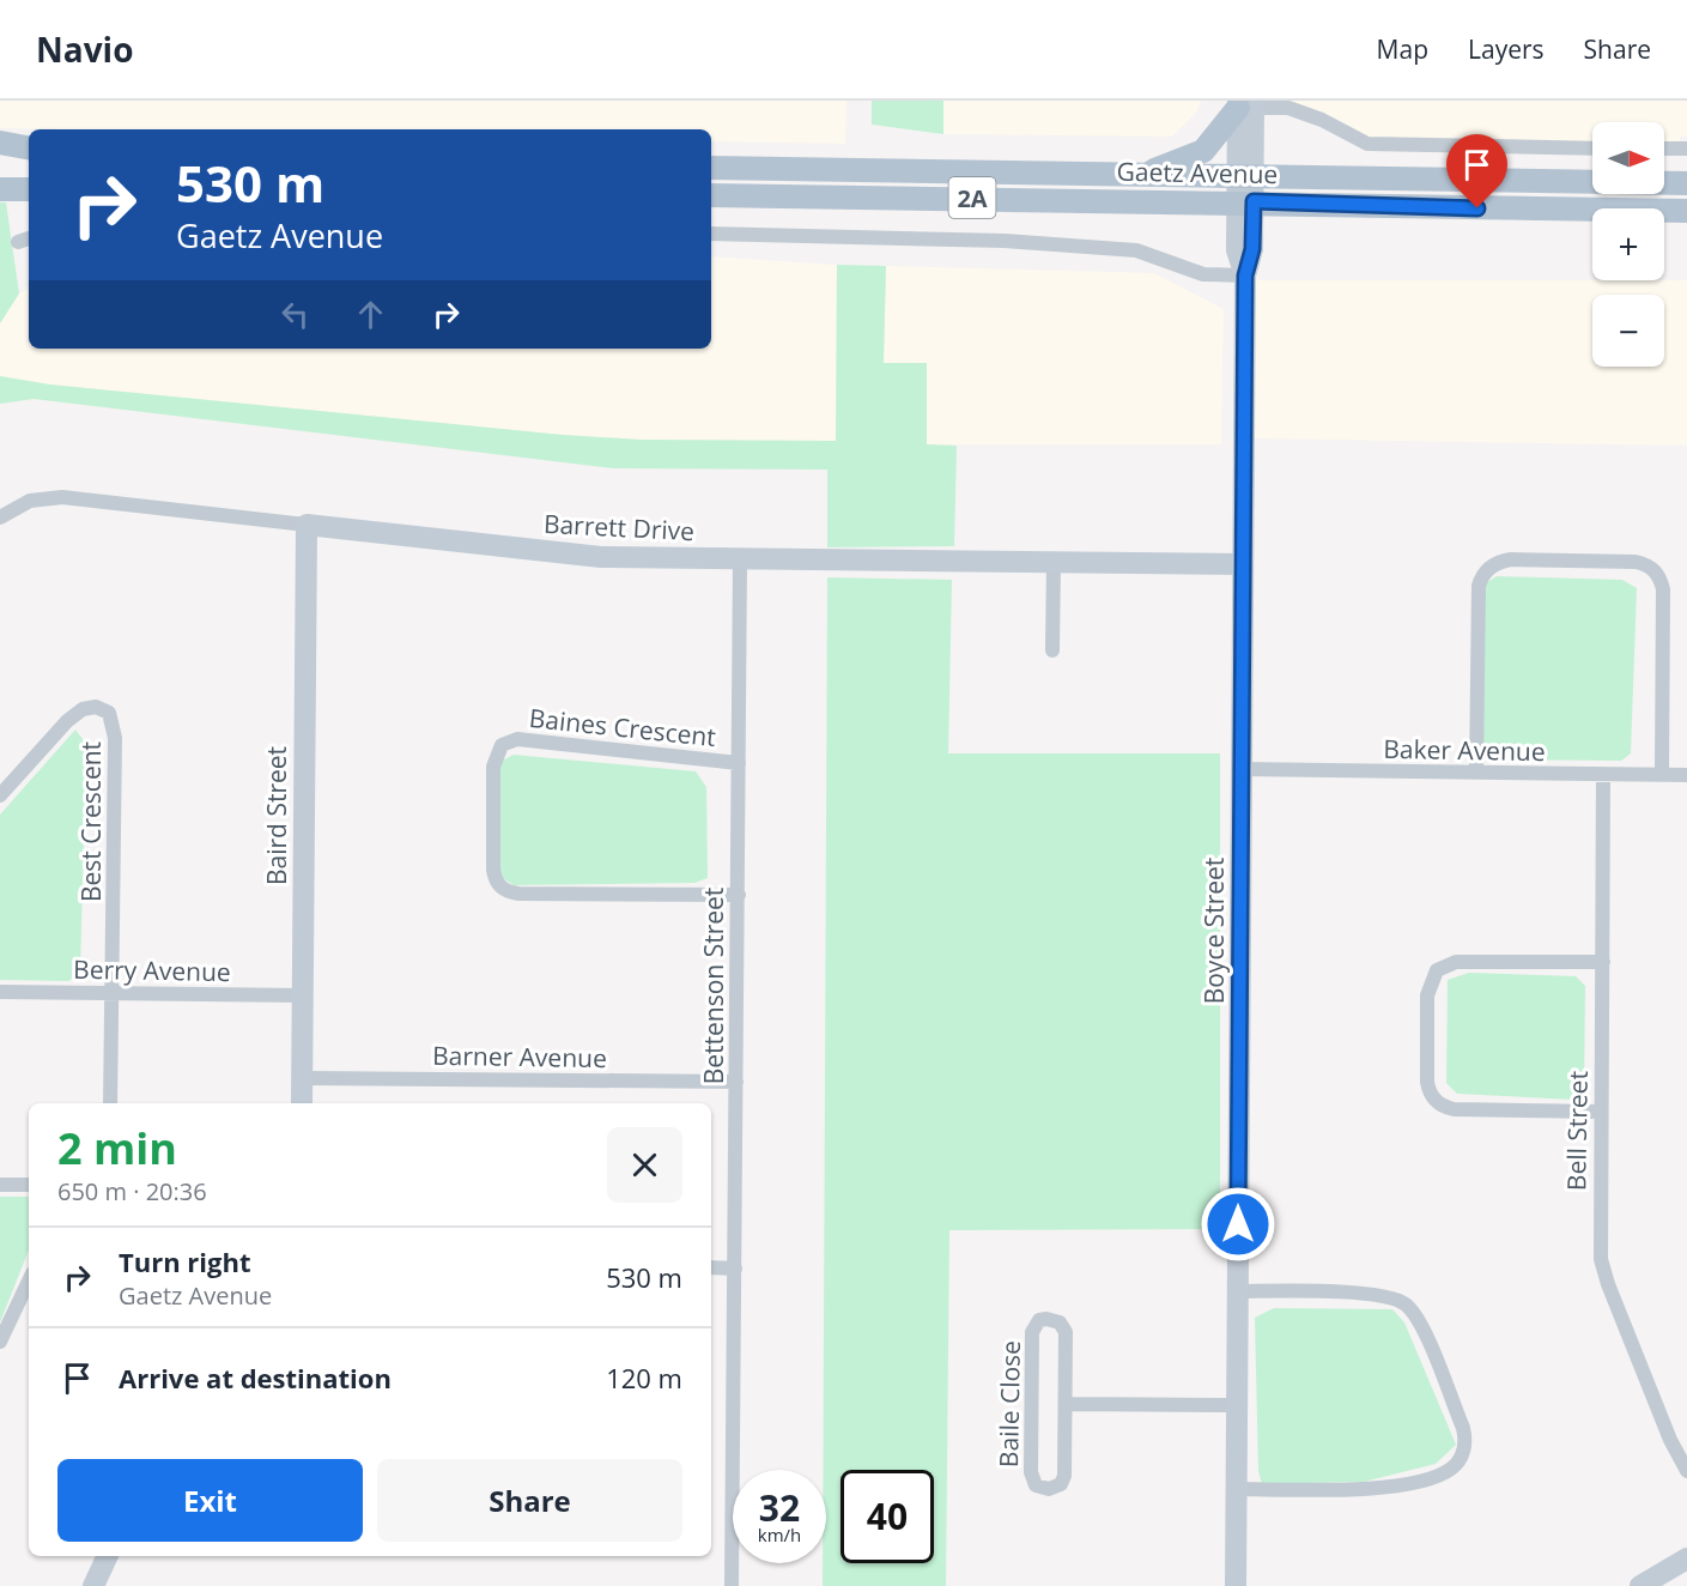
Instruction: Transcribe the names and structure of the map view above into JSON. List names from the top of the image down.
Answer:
{
  "streets": {
    "main road": ["Gaetz Avenue", "2A"],
    "street": [
      "Barrett Drive",
      "Baines Crescent",
      "Baker Avenue",
      "Baird Street",
      "Best Crescent",
      "Boyce Street",
      "Berry Avenue",
      "Bettenson Street",
      "Barner Avenue",
      "Bell Street",
      "Baile Close"
    ]
  },
  "crossings": [
    ["Gaetz Avenue", "Boyce Street"],
    ["Barrett Drive", "Baird Street"],
    ["Barrett Drive", "Boyce Street"],
    ["Barrett Drive", "Bettenson Street"],
    ["Baines Crescent", "Bettenson Street"],
    ["Baker Avenue", "Boyce Street"],
    ["Baker Avenue", "Bell Street"],
    ["Baird Street", "Berry Avenue"],
    ["Baird Street", "Barner Avenue"],
    ["Best Crescent", "Berry Avenue"],
    ["Bettenson Street", "Barner Avenue"]
  ],
  "north": "right",
  "page": {
    "header": "Navio",
    "nav": ["Map", "Layers", "Share"],
    "map_buttons": ["+", "−"],
    "turn": ["530 m", "Gaetz Avenue"],
    "heading": ["2 min", "650 m · 20:36"],
    "list": [
      {
        "name": "Turn right",
        "note": "Gaetz Avenue",
        "value": "530 m"
      },
      {
        "name": "Arrive at destination",
        "value": "120 m"
      }
    ],
    "buttons": ["Exit", "Share"],
    "speed": "32 km/h",
    "limit": "40"
  }
}
